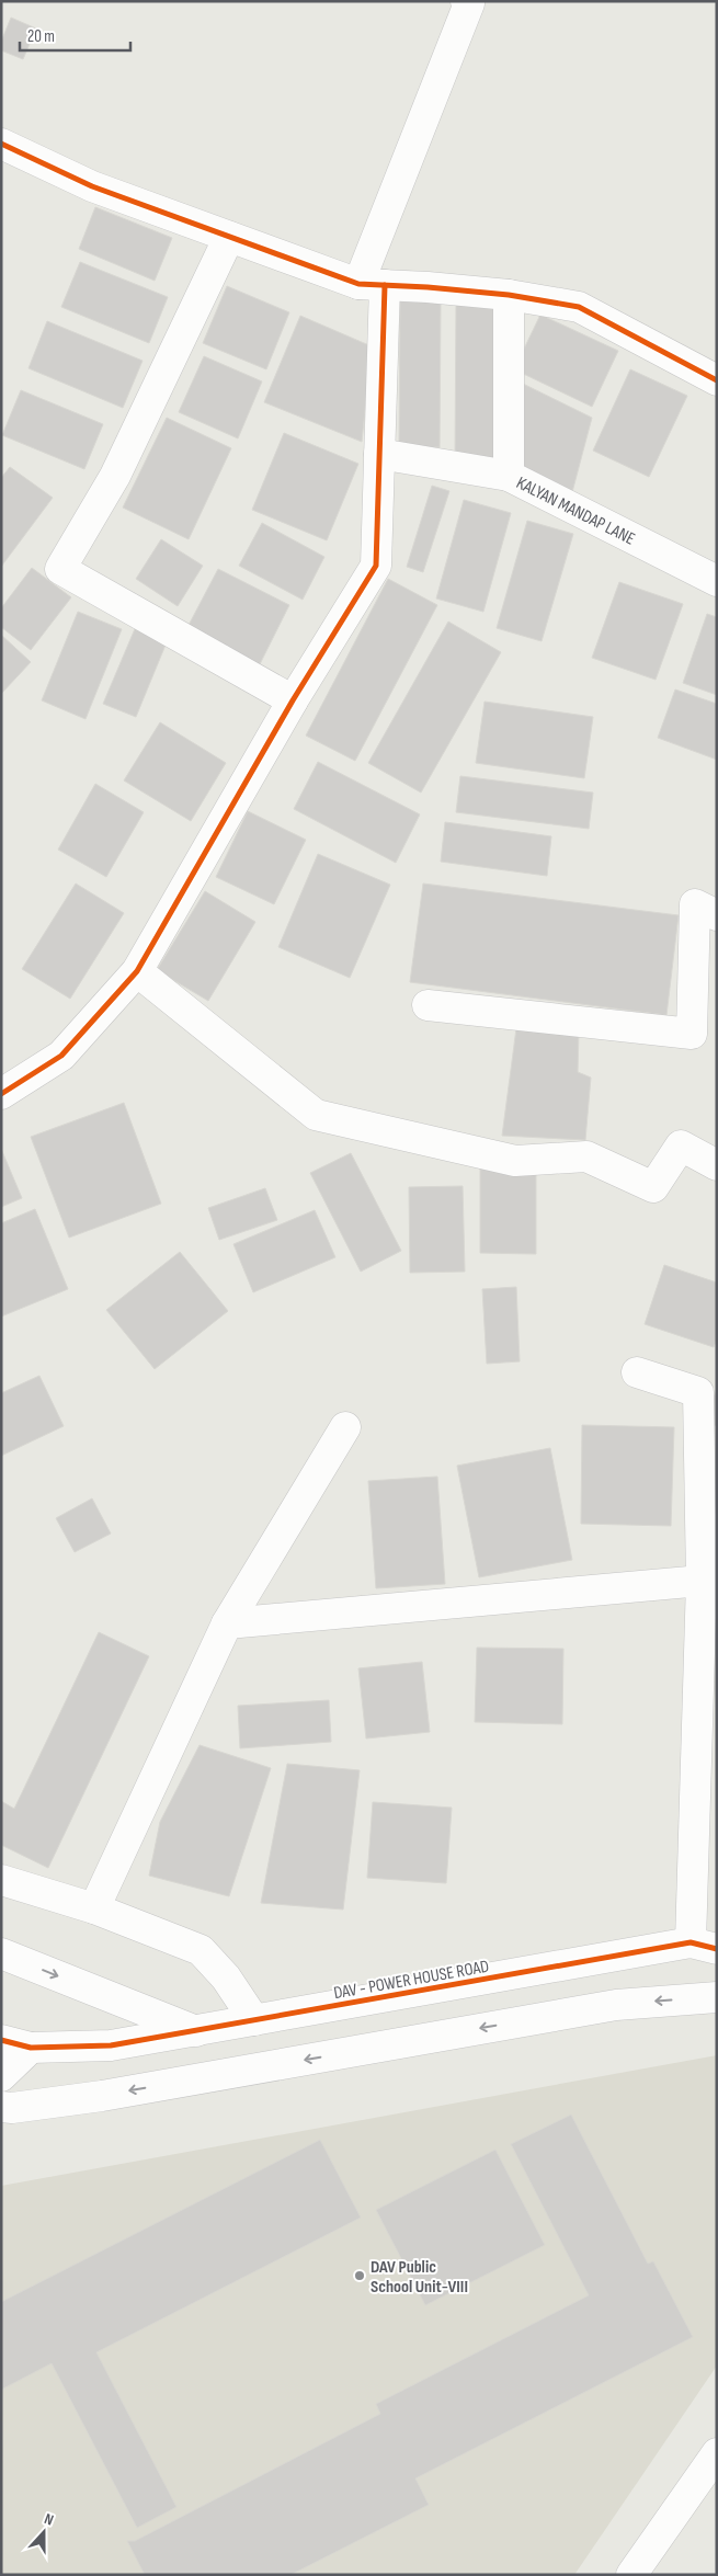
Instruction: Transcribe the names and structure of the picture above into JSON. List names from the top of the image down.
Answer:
{
  "streets": {
    "street": ["KALYAN MANDAP LANE", "DAV - POWER HOUSE ROAD"]
  },
  "places": ["DAV Public School Unit-VIII"],
  "scale_bar": "20 m",
  "north": "top"
}
